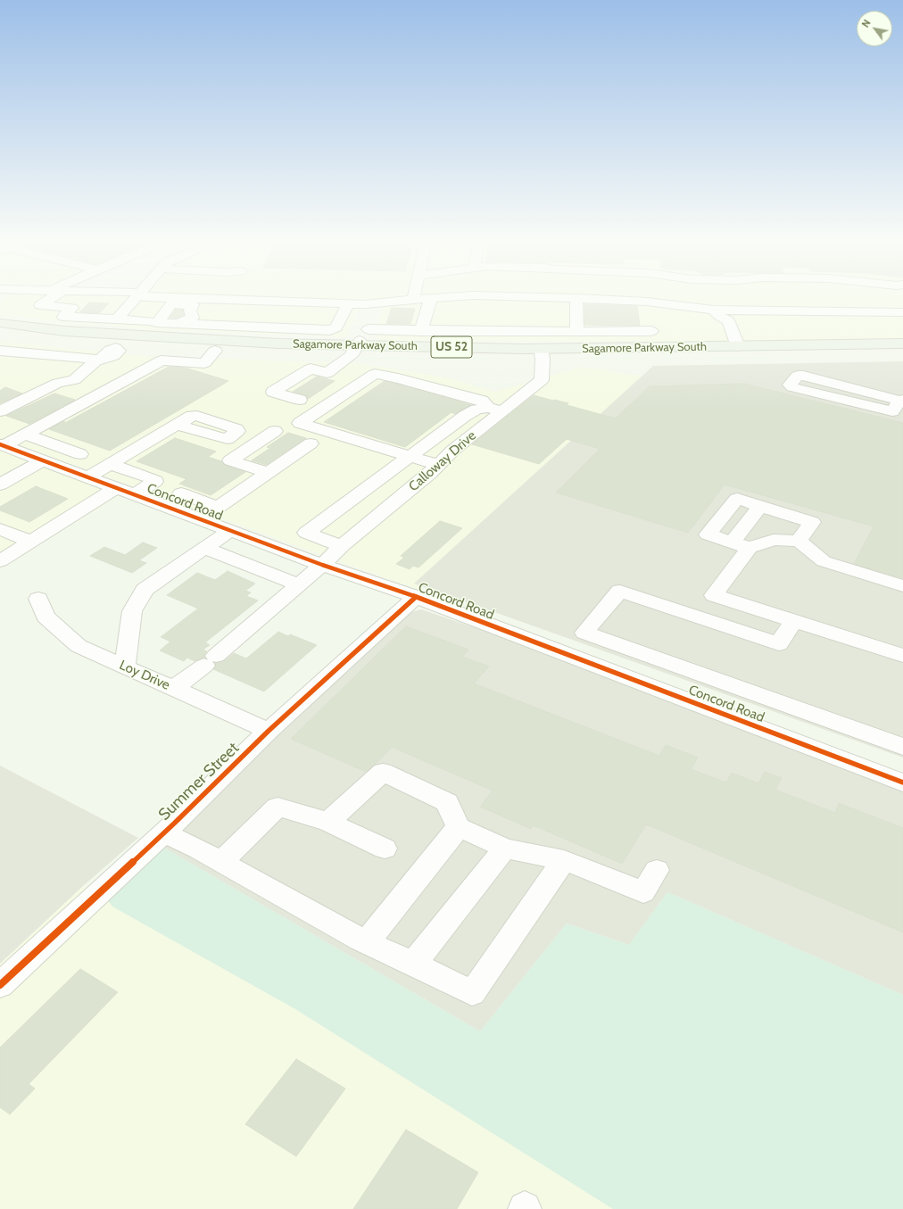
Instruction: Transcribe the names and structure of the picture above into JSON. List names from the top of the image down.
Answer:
{
  "streets": {
    "main road": ["Sagamore Parkway South", "US 52"],
    "street": [
      "Calloway Drive",
      "Concord Road",
      "Loy Drive",
      "Summer Street"
    ]
  },
  "crossings": [
    ["Sagamore Parkway South", "Calloway Drive"],
    ["Calloway Drive", "Concord Road"],
    ["Calloway Drive", "Loy Drive"],
    ["Concord Road", "Summer Street"],
    ["Loy Drive", "Summer Street"]
  ],
  "north": "top left"
}
